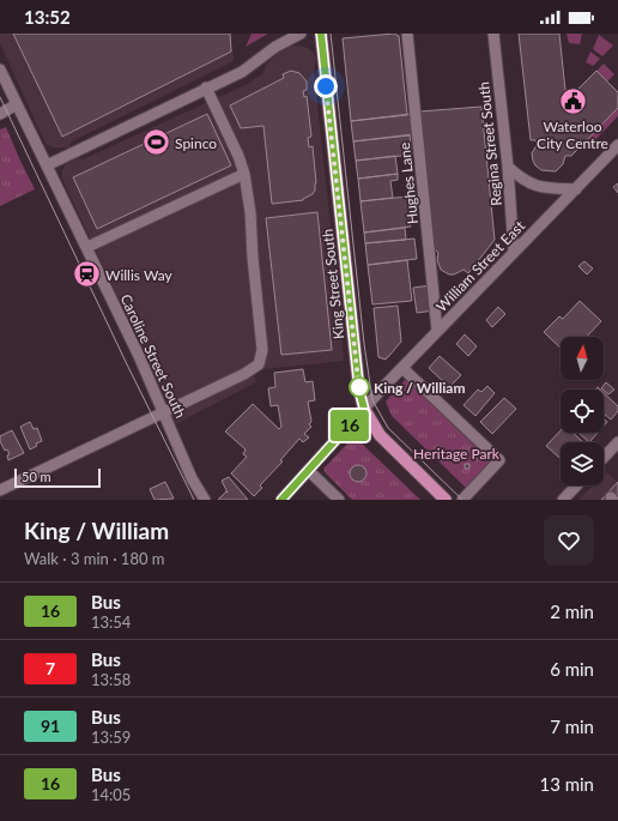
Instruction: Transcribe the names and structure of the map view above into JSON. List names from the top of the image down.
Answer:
{
  "streets": {
    "main road": ["King Street South"],
    "street": [
      "Regina Street South",
      "Hughes Lane",
      "William Street East",
      "Caroline Street South"
    ]
  },
  "crossings": [
    ["Regina Street South", "William Street East"],
    ["Hughes Lane", "William Street East"],
    ["William Street East", "King Street South"]
  ],
  "parks": ["Heritage Park"],
  "places": {
    "public building": ["Waterloo City Centre"],
    "sports": ["Spinco"],
    "station": ["Willis Way"],
    "other": ["King / William"]
  },
  "lines": ["bus line 16"],
  "scale_bar": "50 m",
  "north": "top",
  "page": {
    "status": "13:52",
    "on_map": "16",
    "scale": "50 m",
    "heading": ["King / William", "Walk · 3 min · 180 m"],
    "list": [
      {
        "mark": "16",
        "name": "Bus",
        "note": "13:54",
        "value": "2 min"
      },
      {
        "mark": "7",
        "name": "Bus",
        "note": "13:58",
        "value": "6 min"
      },
      {
        "mark": "91",
        "name": "Bus",
        "note": "13:59",
        "value": "7 min"
      },
      {
        "mark": "16",
        "name": "Bus",
        "note": "14:05",
        "value": "13 min"
      }
    ]
  }
}
